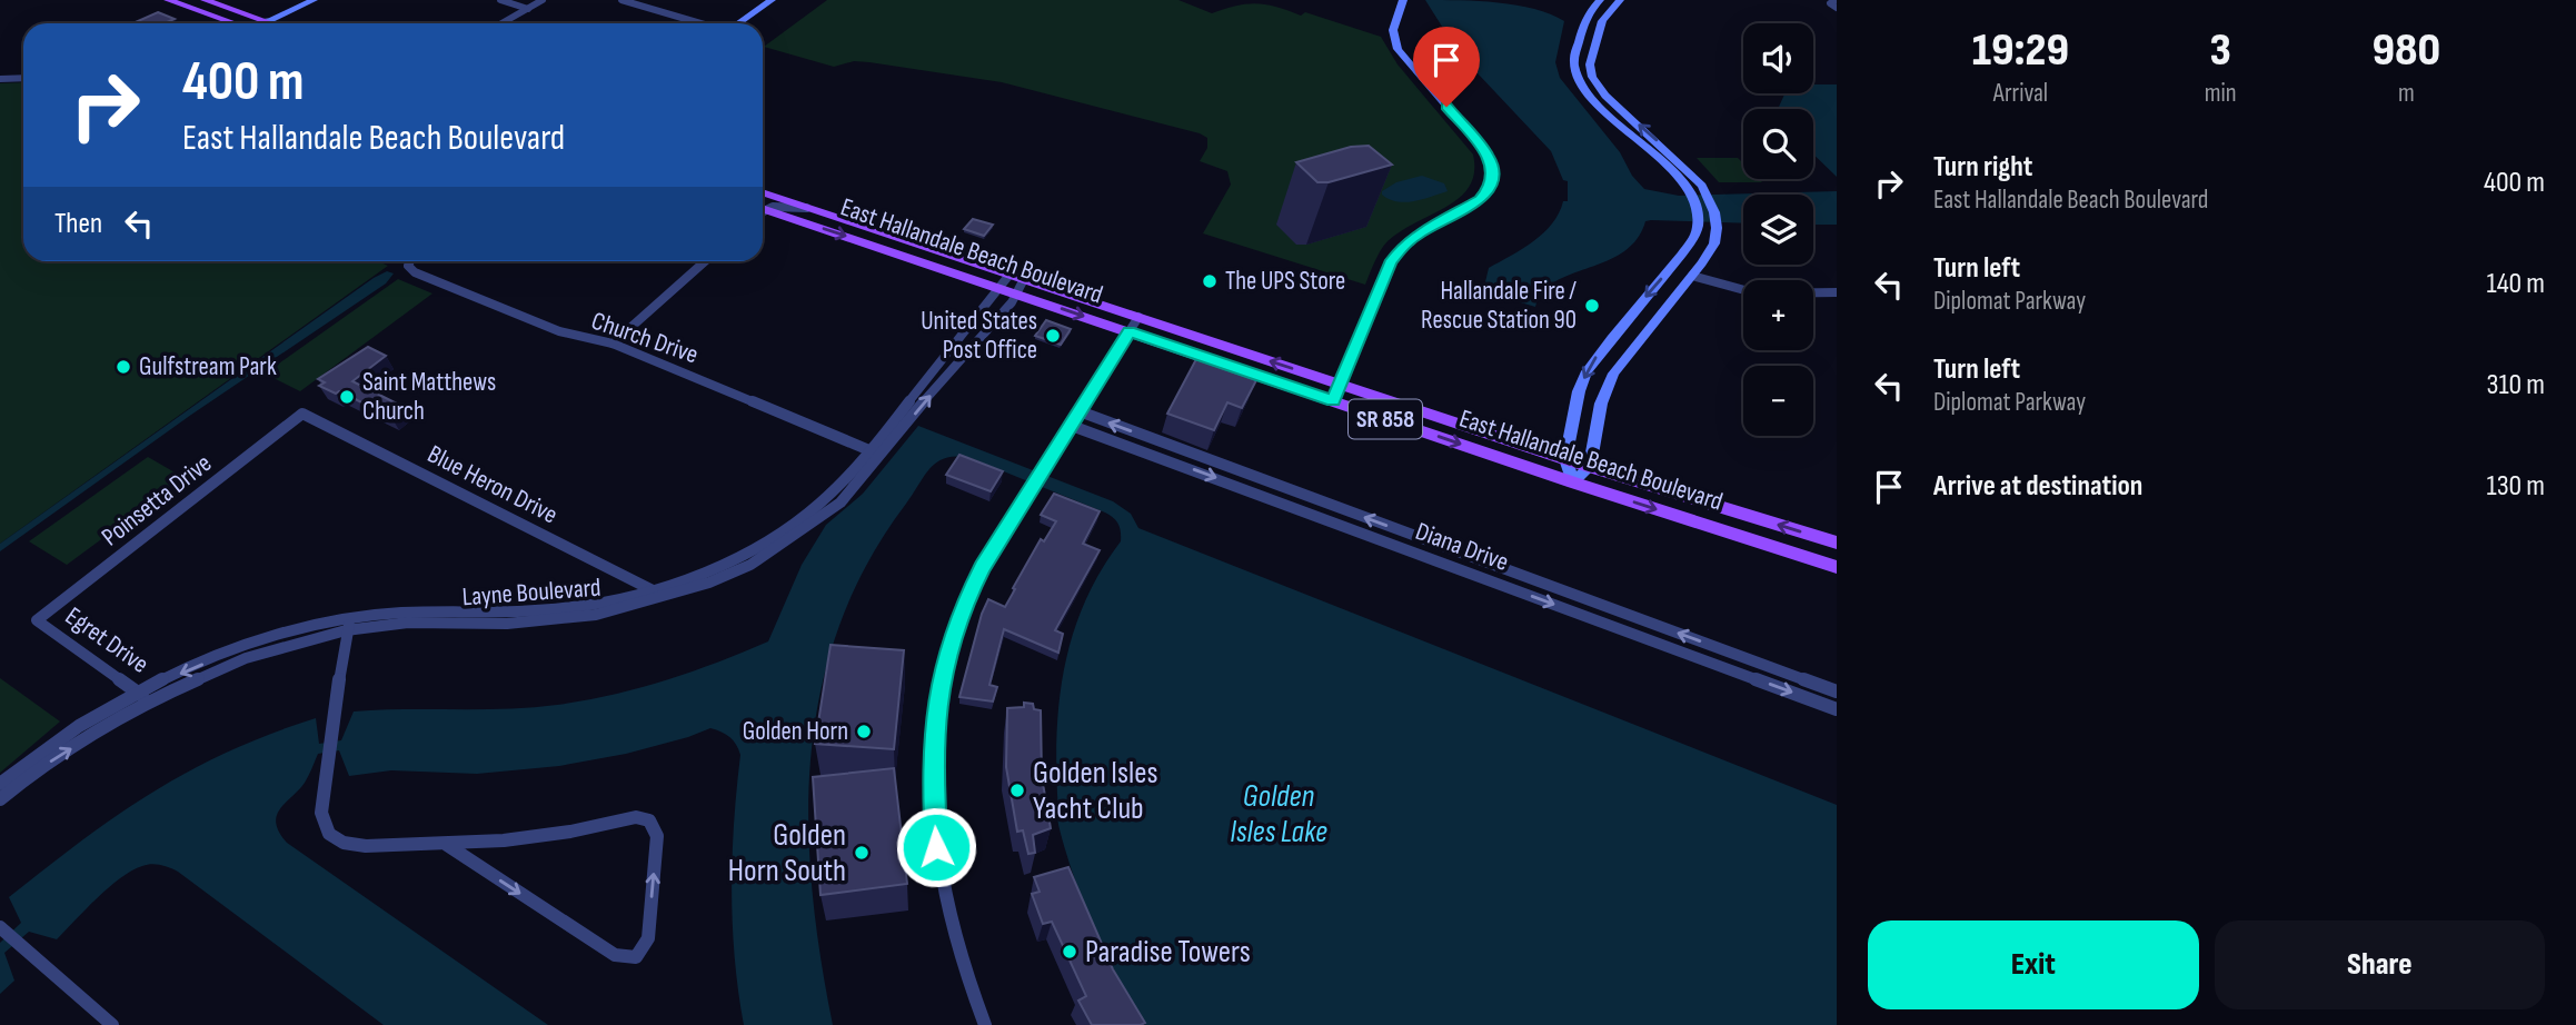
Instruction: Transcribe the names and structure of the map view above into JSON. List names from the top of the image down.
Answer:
{
  "streets": {
    "main road": ["East Hallandale Beach Boulevard", "SR 858"],
    "street": [
      "Church Drive",
      "Blue Heron Drive",
      "Poinsetta Drive",
      "Diana Drive",
      "Layne Boulevard",
      "Egret Drive"
    ]
  },
  "crossings": [
    ["East Hallandale Beach Boulevard", "Layne Boulevard"],
    ["Church Drive", "Layne Boulevard"],
    ["Blue Heron Drive", "Poinsetta Drive"],
    ["Blue Heron Drive", "Layne Boulevard"],
    ["Poinsetta Drive", "Egret Drive"],
    ["Layne Boulevard", "Egret Drive"]
  ],
  "water": ["Golden Isles Lake"],
  "places": [
    "The UPS Store",
    "Hallandale Fire / Rescue Station 90",
    "United States Post Office",
    "Gulfstream Park",
    "Saint Matthews Church",
    "Golden Horn",
    "Golden Isles Yacht Club",
    "Golden Horn South",
    "Paradise Towers"
  ],
  "page": {
    "eta": [
      "19:29",
      "Arrival",
      "3",
      "min",
      "980",
      "m"
    ],
    "map_buttons": ["+", "−"],
    "turn": ["400 m", "East Hallandale Beach Boulevard"],
    "list": [
      {
        "name": "Turn right",
        "note": "East Hallandale Beach Boulevard",
        "value": "400 m"
      },
      {
        "name": "Turn left",
        "note": "Diplomat Parkway",
        "value": "140 m"
      },
      {
        "name": "Turn left",
        "note": "Diplomat Parkway",
        "value": "310 m"
      },
      {
        "name": "Arrive at destination",
        "value": "130 m"
      }
    ],
    "then": "Then",
    "buttons": ["Exit", "Share"]
  }
}
